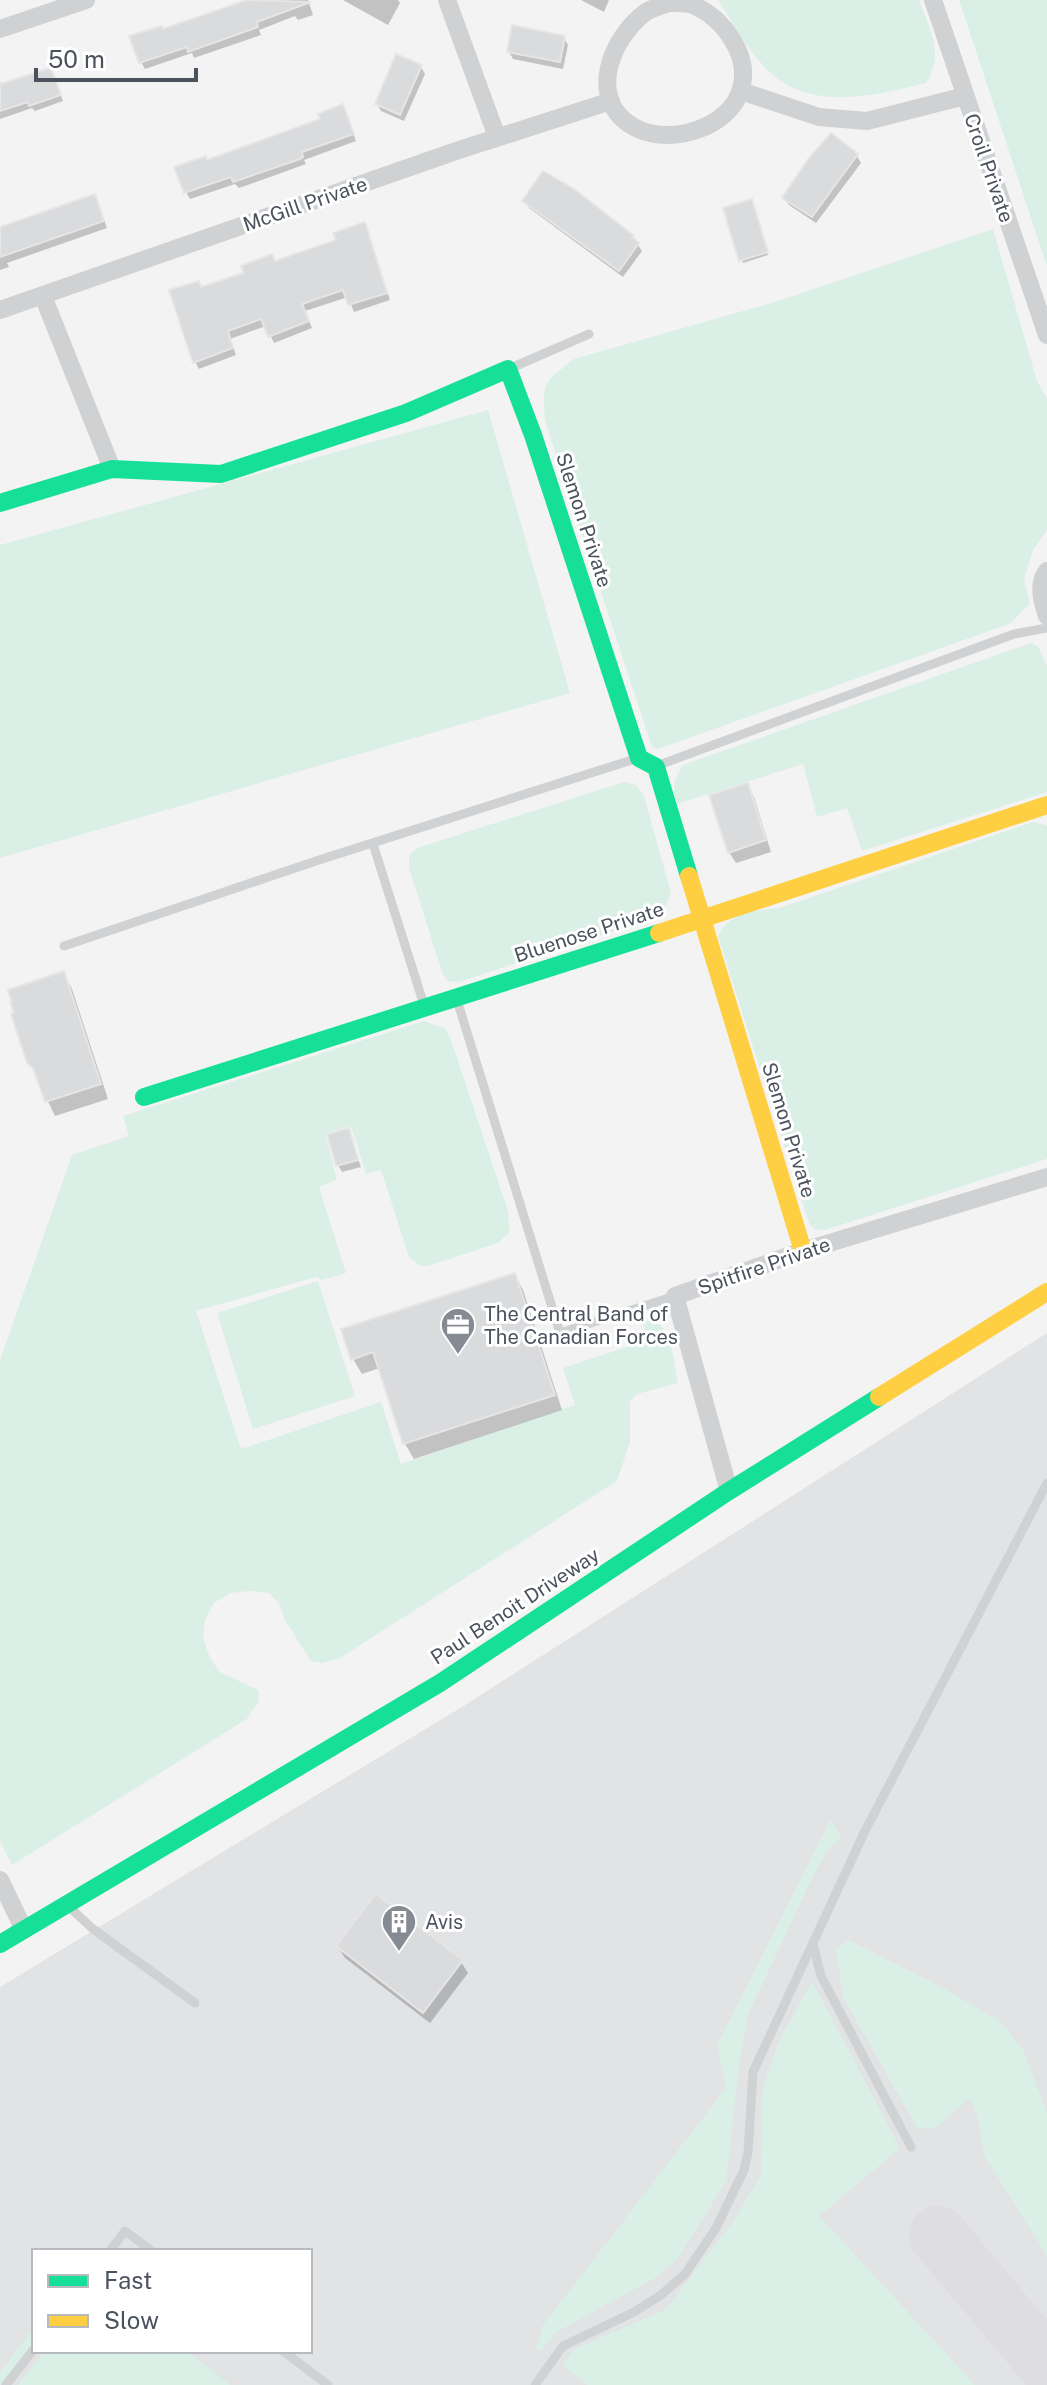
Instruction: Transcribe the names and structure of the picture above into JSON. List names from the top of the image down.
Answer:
{
  "streets": {
    "street": [
      "Croil Private",
      "McGill Private",
      "Slemon Private",
      "Bluenose Private",
      "Spitfire Private",
      "Paul Benoit Driveway"
    ]
  },
  "crossings": [
    ["Slemon Private", "Bluenose Private"],
    ["Slemon Private", "Spitfire Private"],
    ["Spitfire Private", "Paul Benoit Driveway"]
  ],
  "places": {
    "office": ["The Central Band of The Canadian Forces"],
    "building": ["Avis"]
  },
  "legend": ["Fast", "Slow"],
  "scale_bar": "50 m"
}
